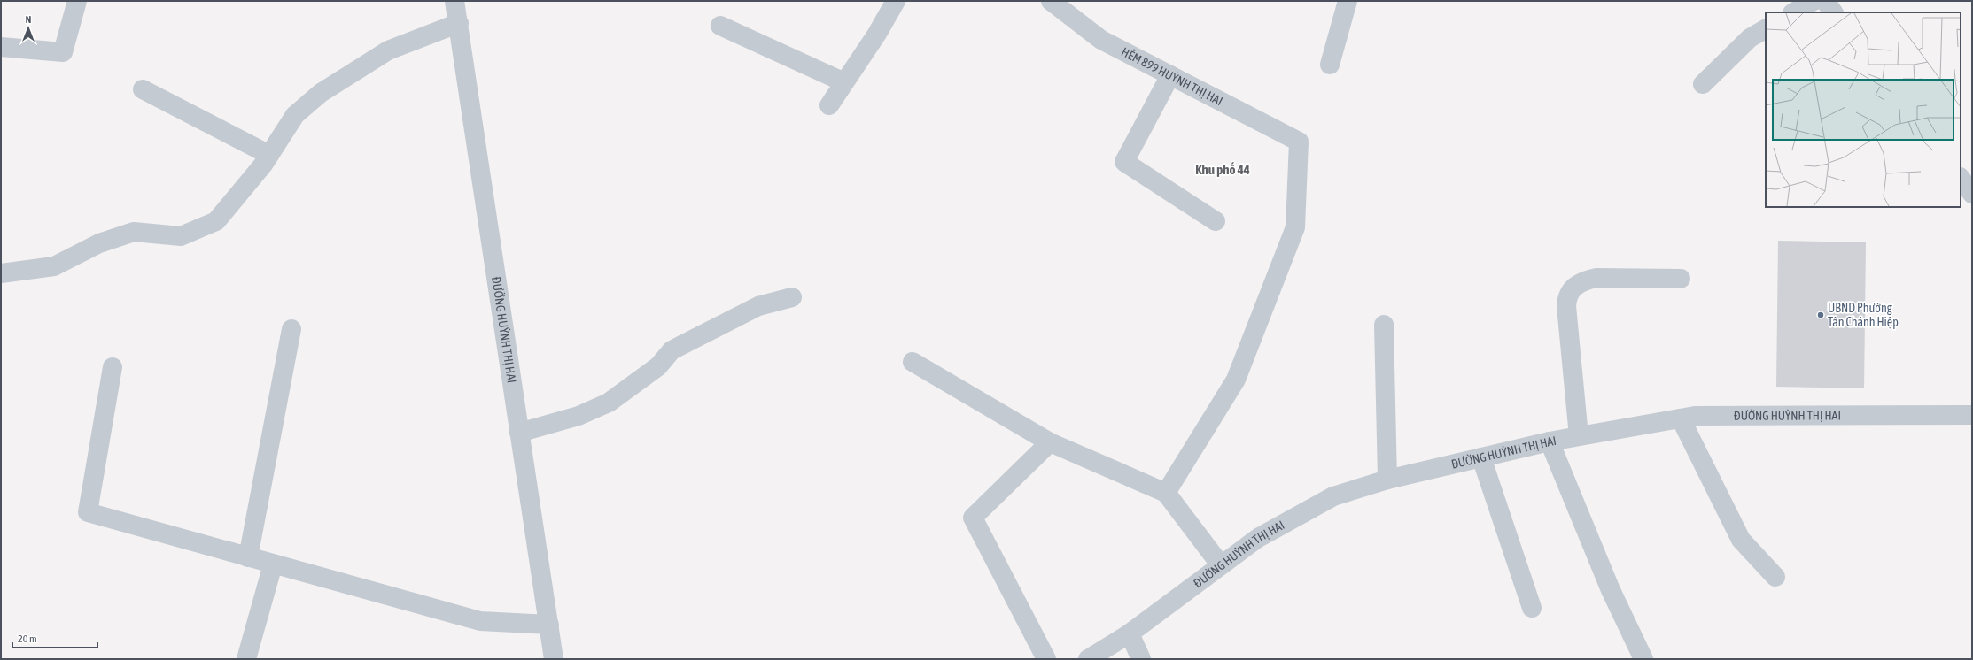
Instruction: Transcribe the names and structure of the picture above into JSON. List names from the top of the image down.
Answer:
{
  "streets": {
    "street": ["HẺM 899 HUỲNH THỊ HAI", "ĐƯỜNG HUỲNH THỊ HAI"]
  },
  "districts": ["Khu phố 44"],
  "places": ["UBND Phường Tân Chánh Hiệp"],
  "scale_bar": "20 m",
  "north": "top"
}
